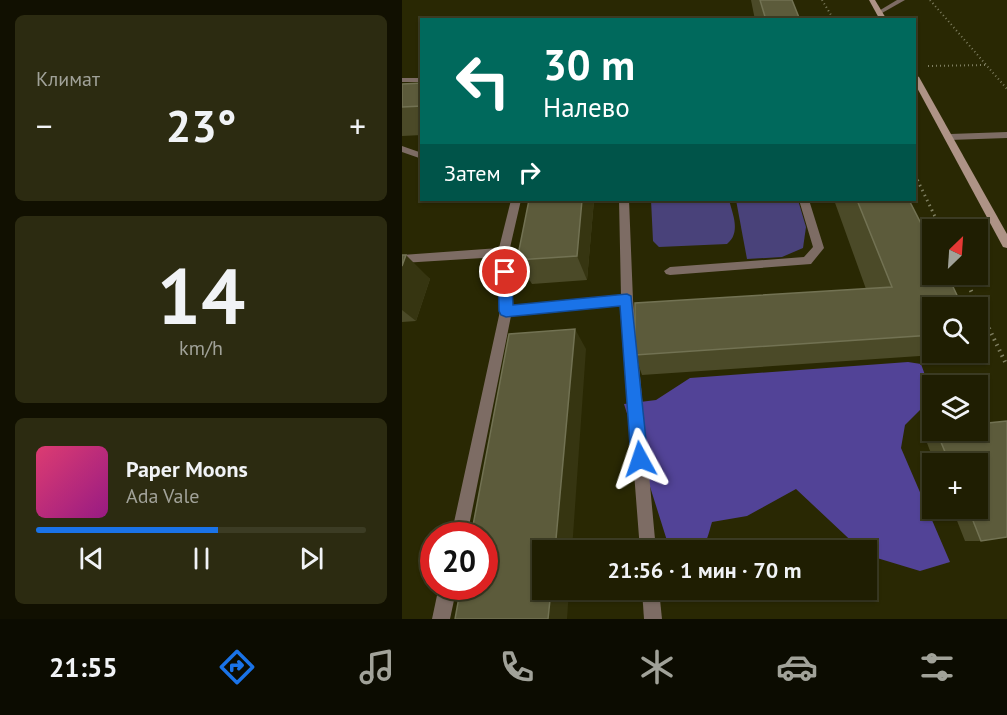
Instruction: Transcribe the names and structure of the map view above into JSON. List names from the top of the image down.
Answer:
{
  "north": "top right",
  "page": {
    "tile": [
      "Климат",
      ["14", "km/h"]
    ],
    "turn": ["30 m", "Налево"],
    "heat": ["−", "23°", "+"],
    "then": "Затем",
    "map_buttons": "+",
    "song": ["Paper Moons", "Ada Vale"],
    "limit": "20",
    "trip": "21:56 · 1 мин · 70 m",
    "tabs": "21:55"
  }
}
